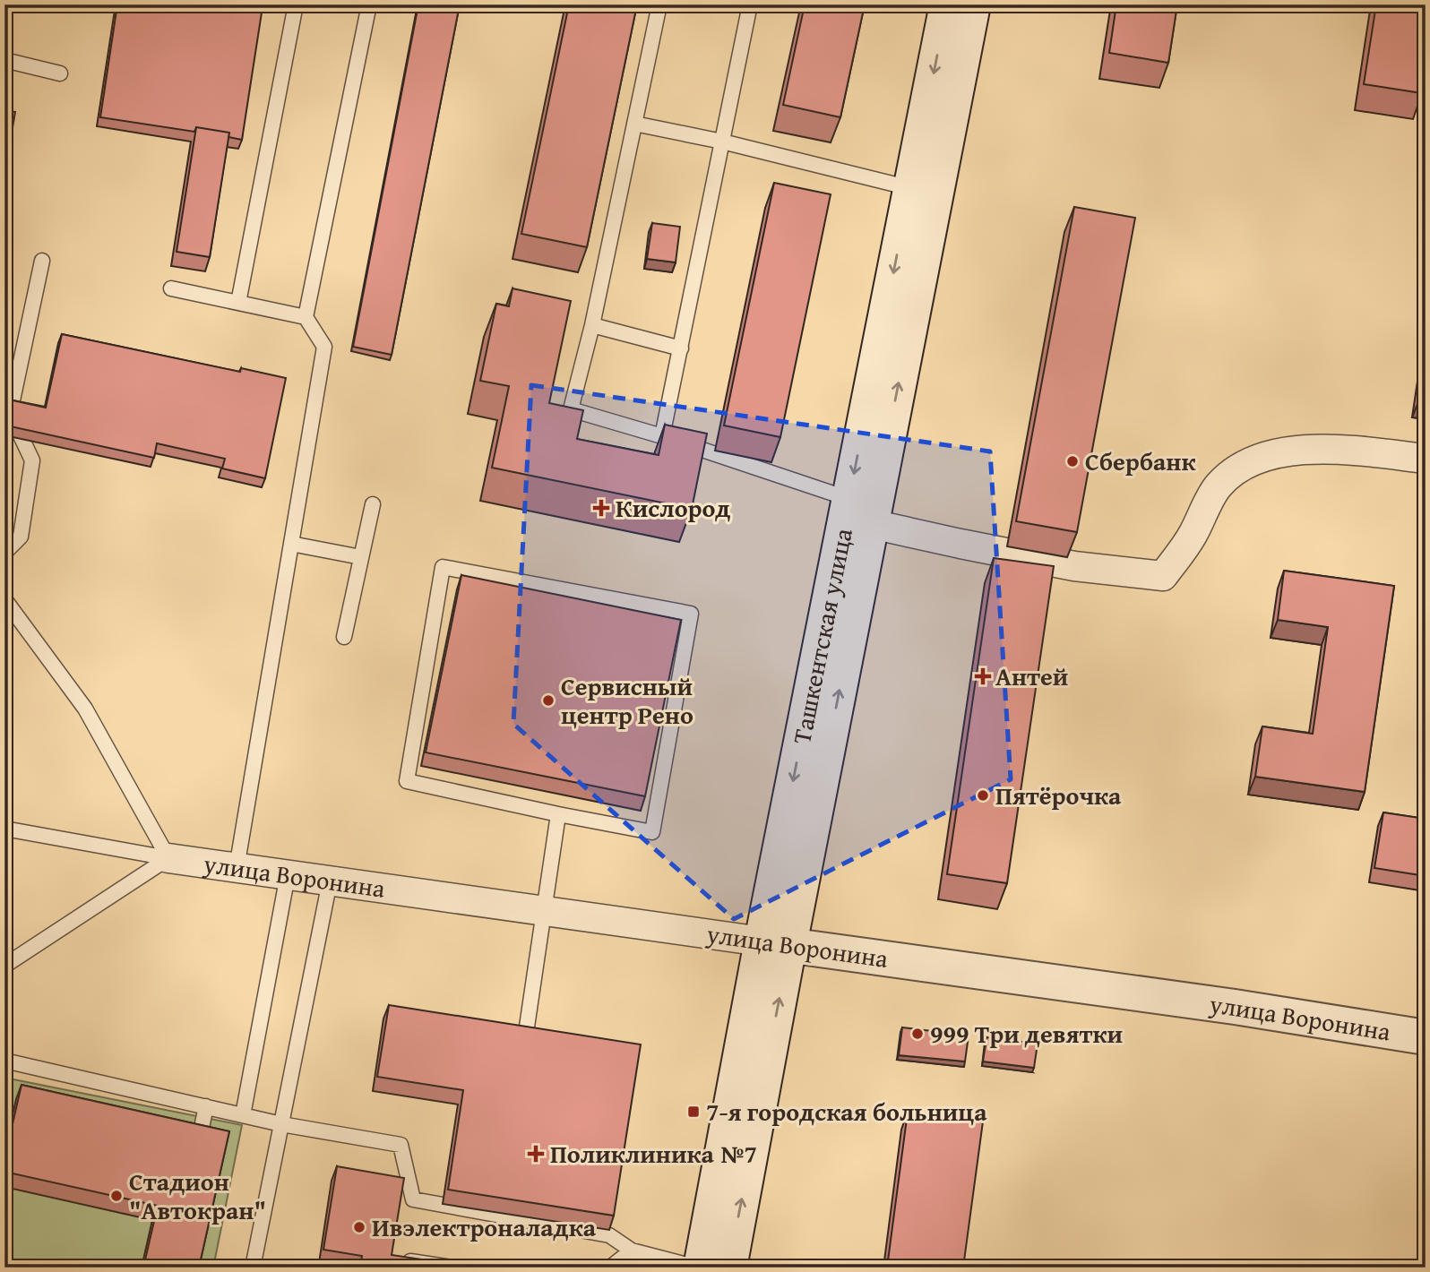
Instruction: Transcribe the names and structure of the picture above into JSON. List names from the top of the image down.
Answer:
{
  "streets": {
    "main road": ["Ташкентская улица", "улица Воронина"]
  },
  "crossings": [
    ["Ташкентская улица", "улица Воронина"]
  ],
  "places": {
    "other": [
      "Сбербанк",
      "Сервисный центр Рено",
      "Пятёрочка",
      "999 Три девятки",
      "Стадион \"Автокран\"",
      "Ивэлектроналадка"
    ],
    "health": ["Кислород", "Антей", "Поликлиника №7"],
    "transit": ["7-я городская больница"]
  }
}
